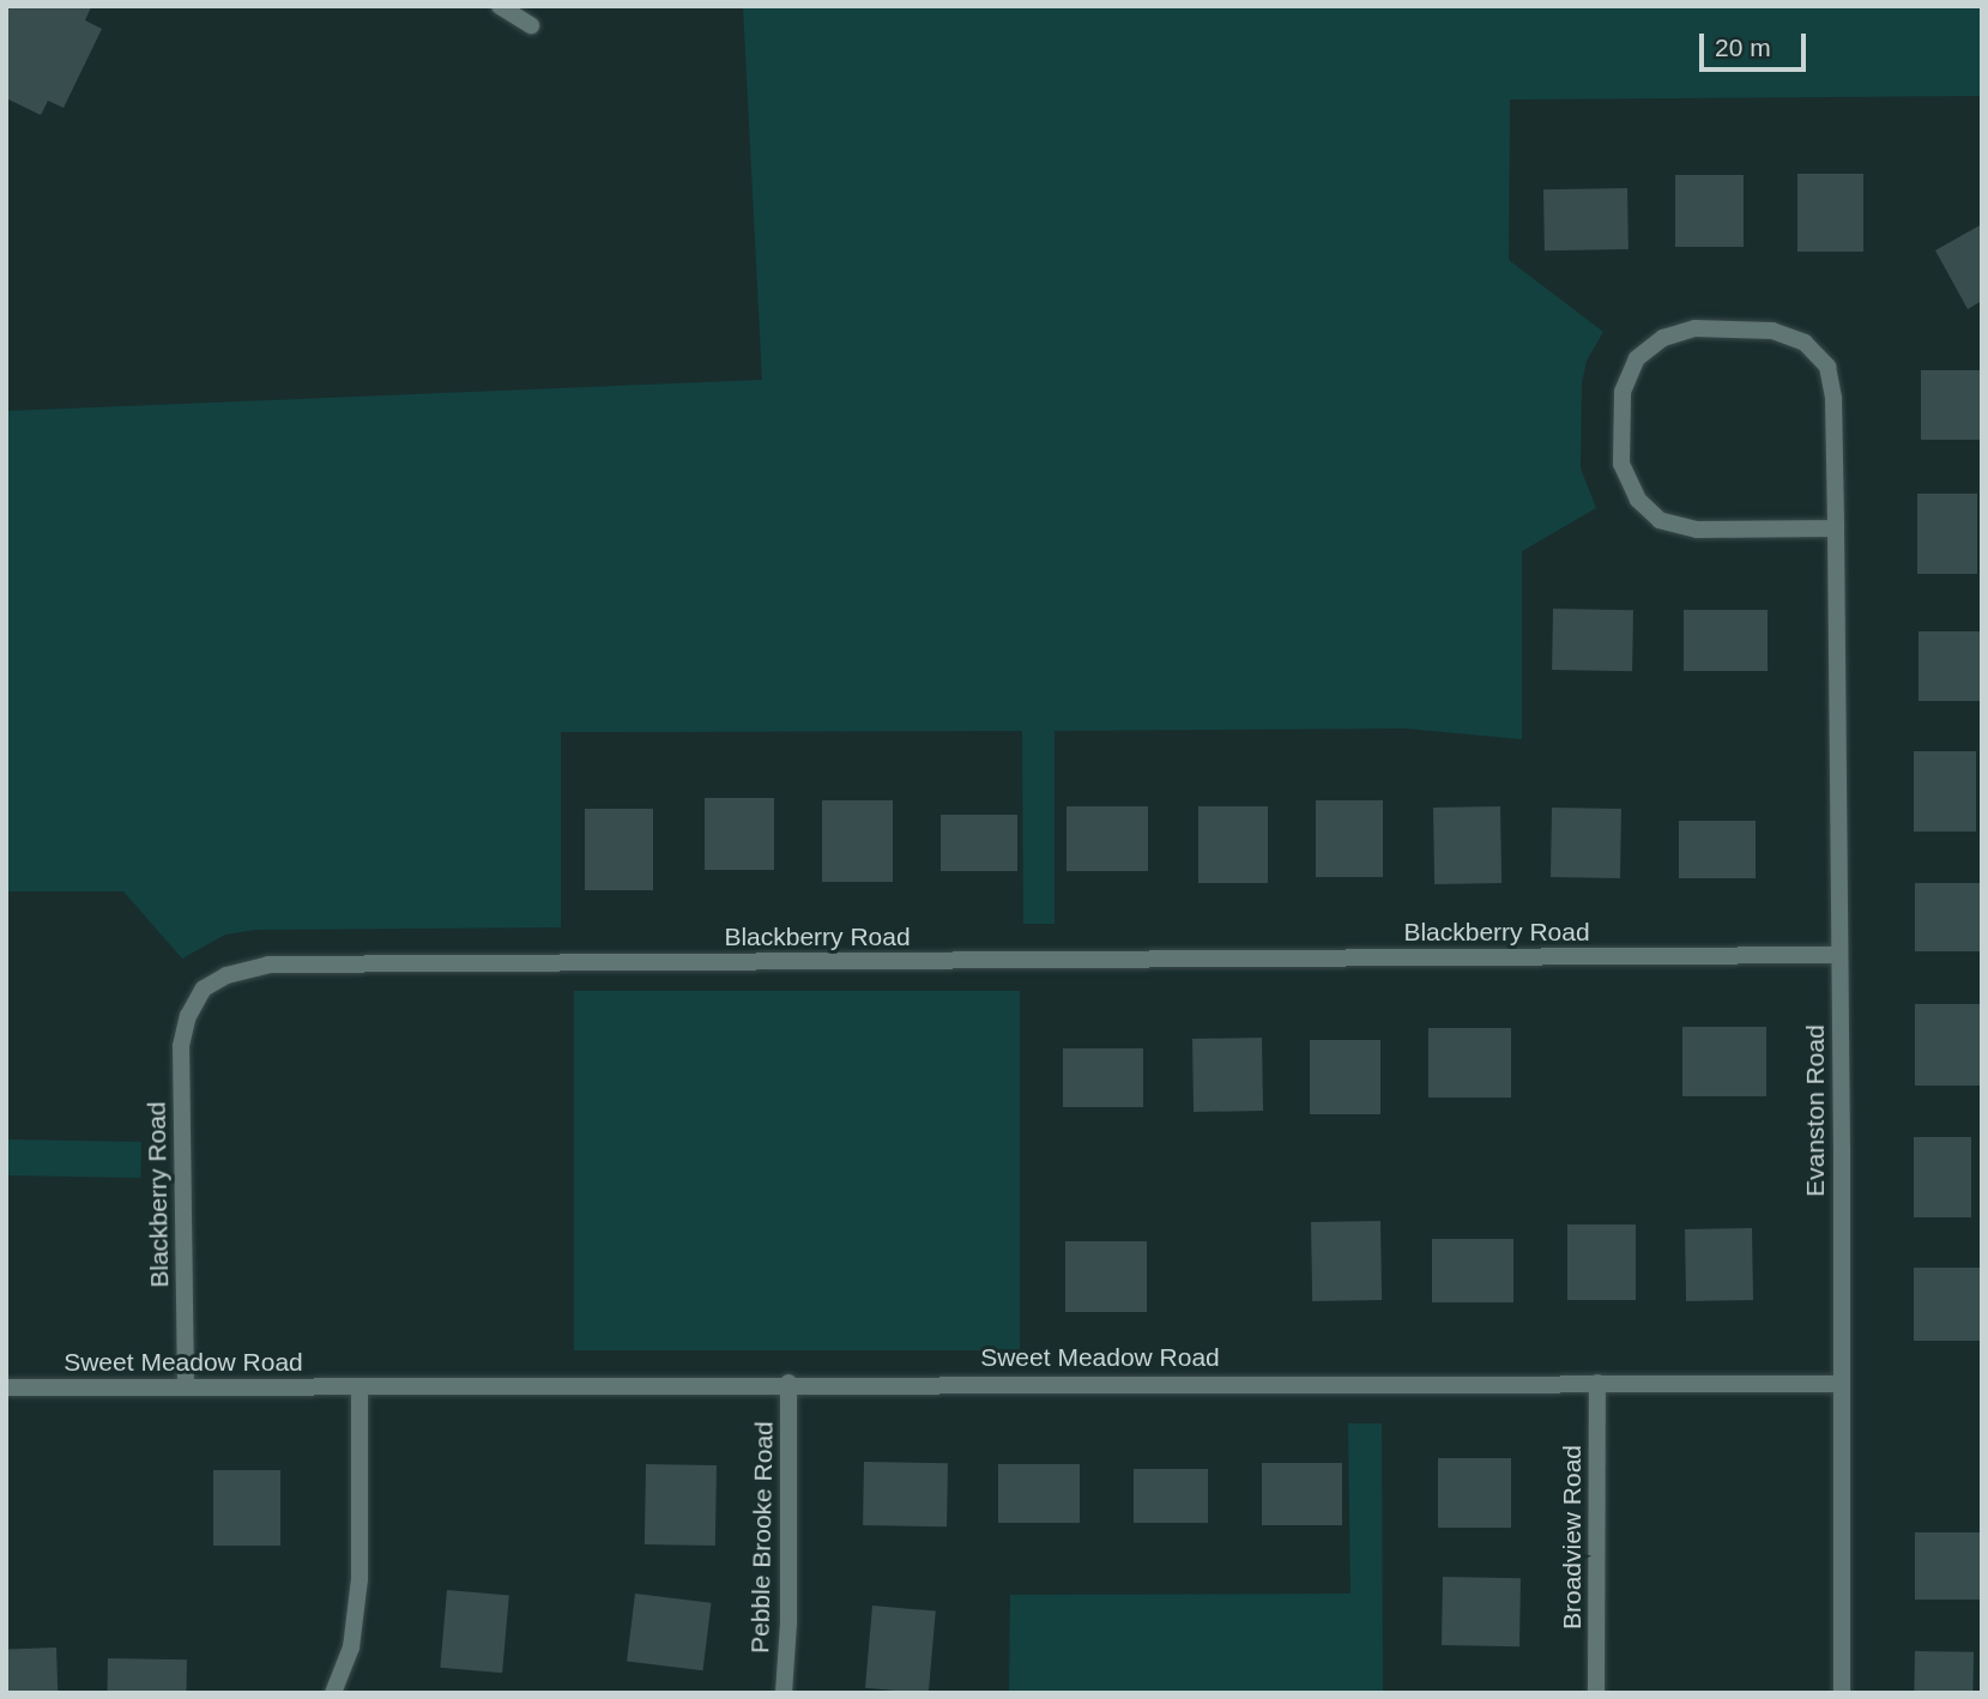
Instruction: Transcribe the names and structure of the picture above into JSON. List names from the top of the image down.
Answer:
{
  "streets": {
    "street": [
      "Blackberry Road",
      "Evanston Road",
      "Sweet Meadow Road",
      "Pebble Brooke Road",
      "Broadview Road"
    ]
  },
  "crossings": [
    ["Blackberry Road", "Evanston Road"],
    ["Blackberry Road", "Sweet Meadow Road"],
    ["Evanston Road", "Sweet Meadow Road"],
    ["Sweet Meadow Road", "Pebble Brooke Road"],
    ["Sweet Meadow Road", "Broadview Road"]
  ],
  "scale_bar": "20 m"
}
